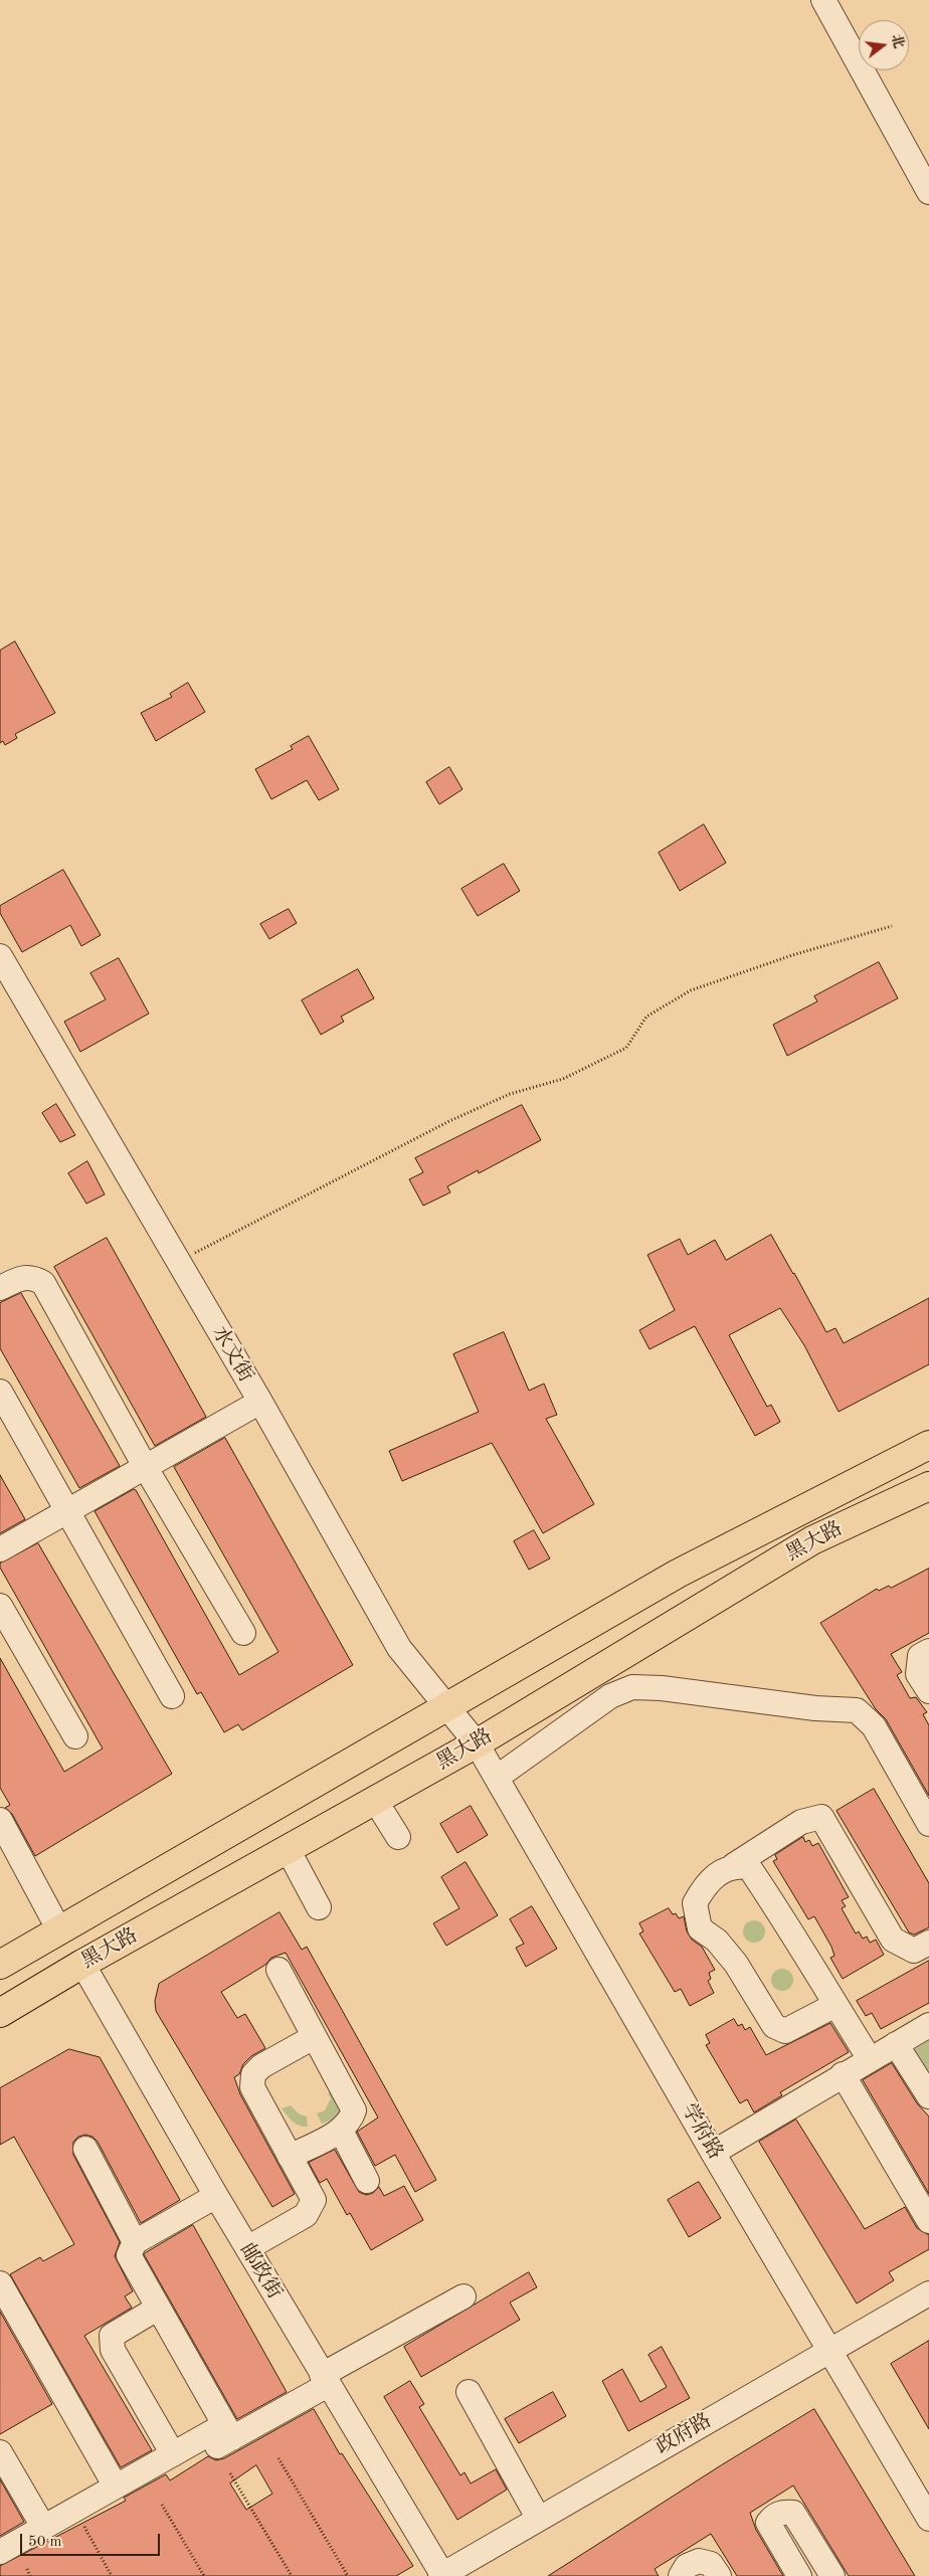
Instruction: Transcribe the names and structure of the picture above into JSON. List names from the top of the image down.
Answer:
{
  "streets": {
    "highway": ["黑大路"],
    "street": [
      "水文街",
      "学府路",
      "邮政街",
      "政府路"
    ]
  },
  "crossings": [
    ["水文街", "黑大路"],
    ["水文街", "学府路"],
    ["黑大路", "学府路"],
    ["黑大路", "邮政街"],
    ["学府路", "政府路"],
    ["邮政街", "政府路"]
  ],
  "scale_bar": "50 m",
  "north": "right"
}
